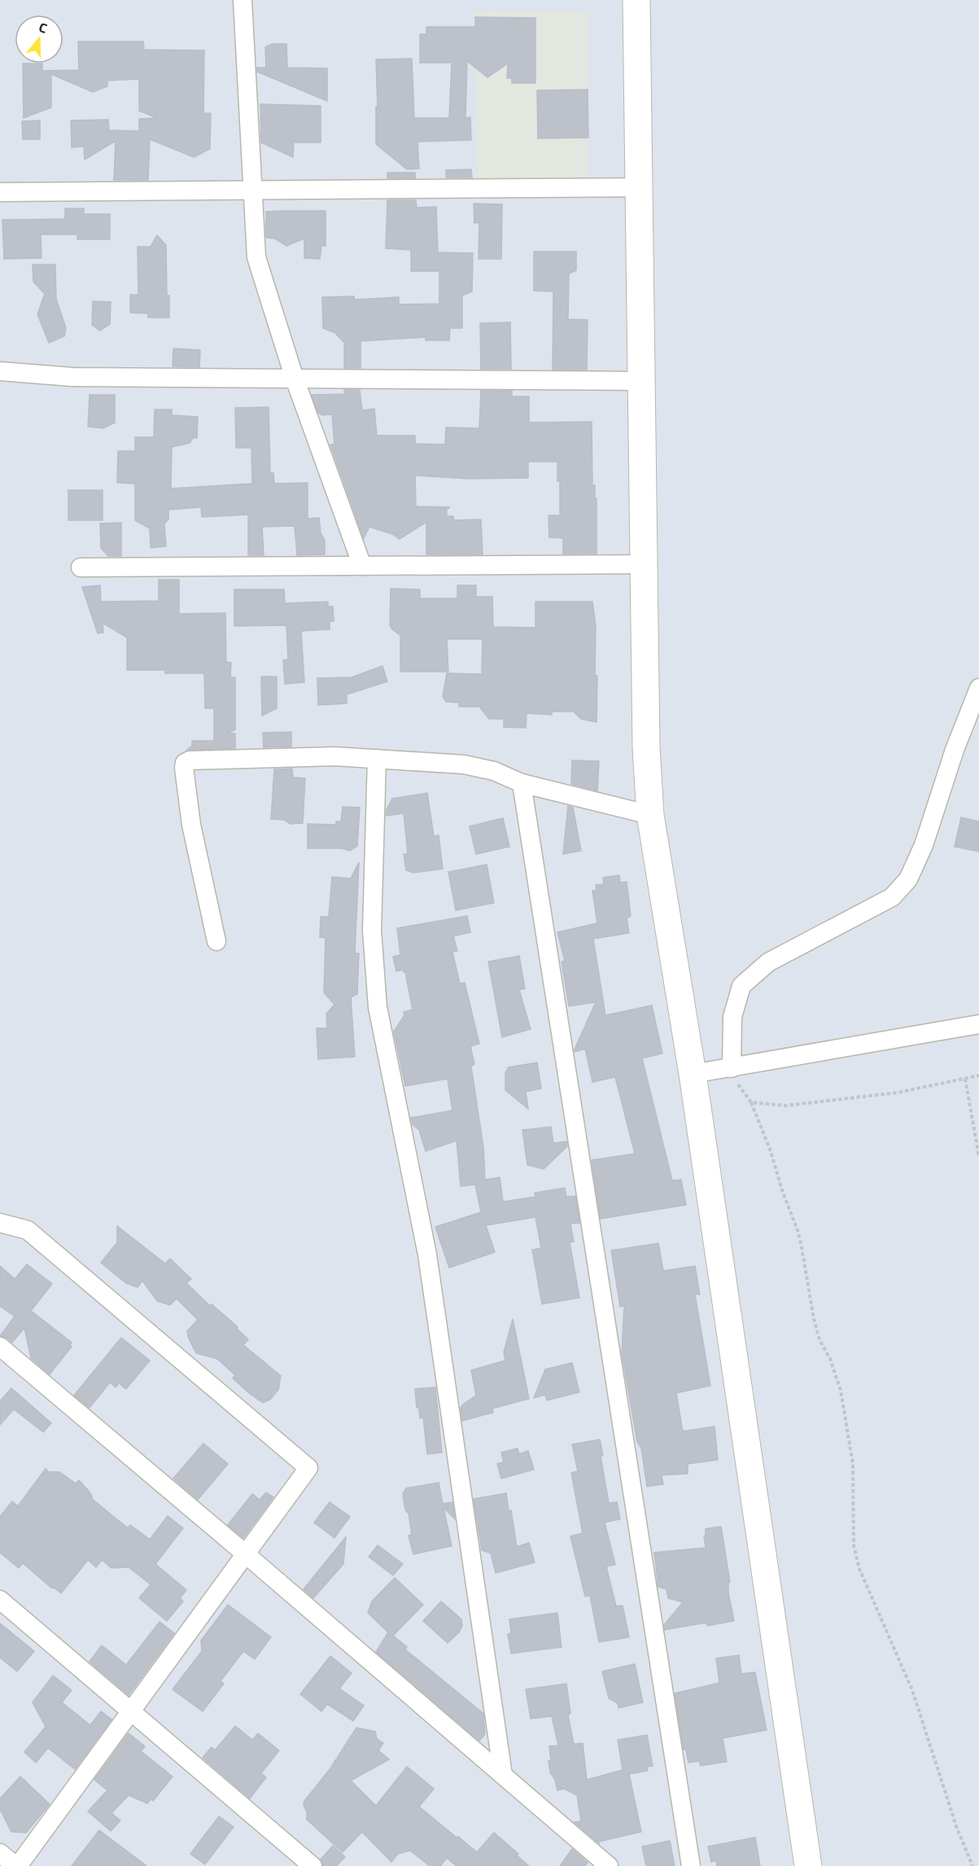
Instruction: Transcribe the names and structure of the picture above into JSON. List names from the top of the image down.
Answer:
{
  "north": "top"
}
